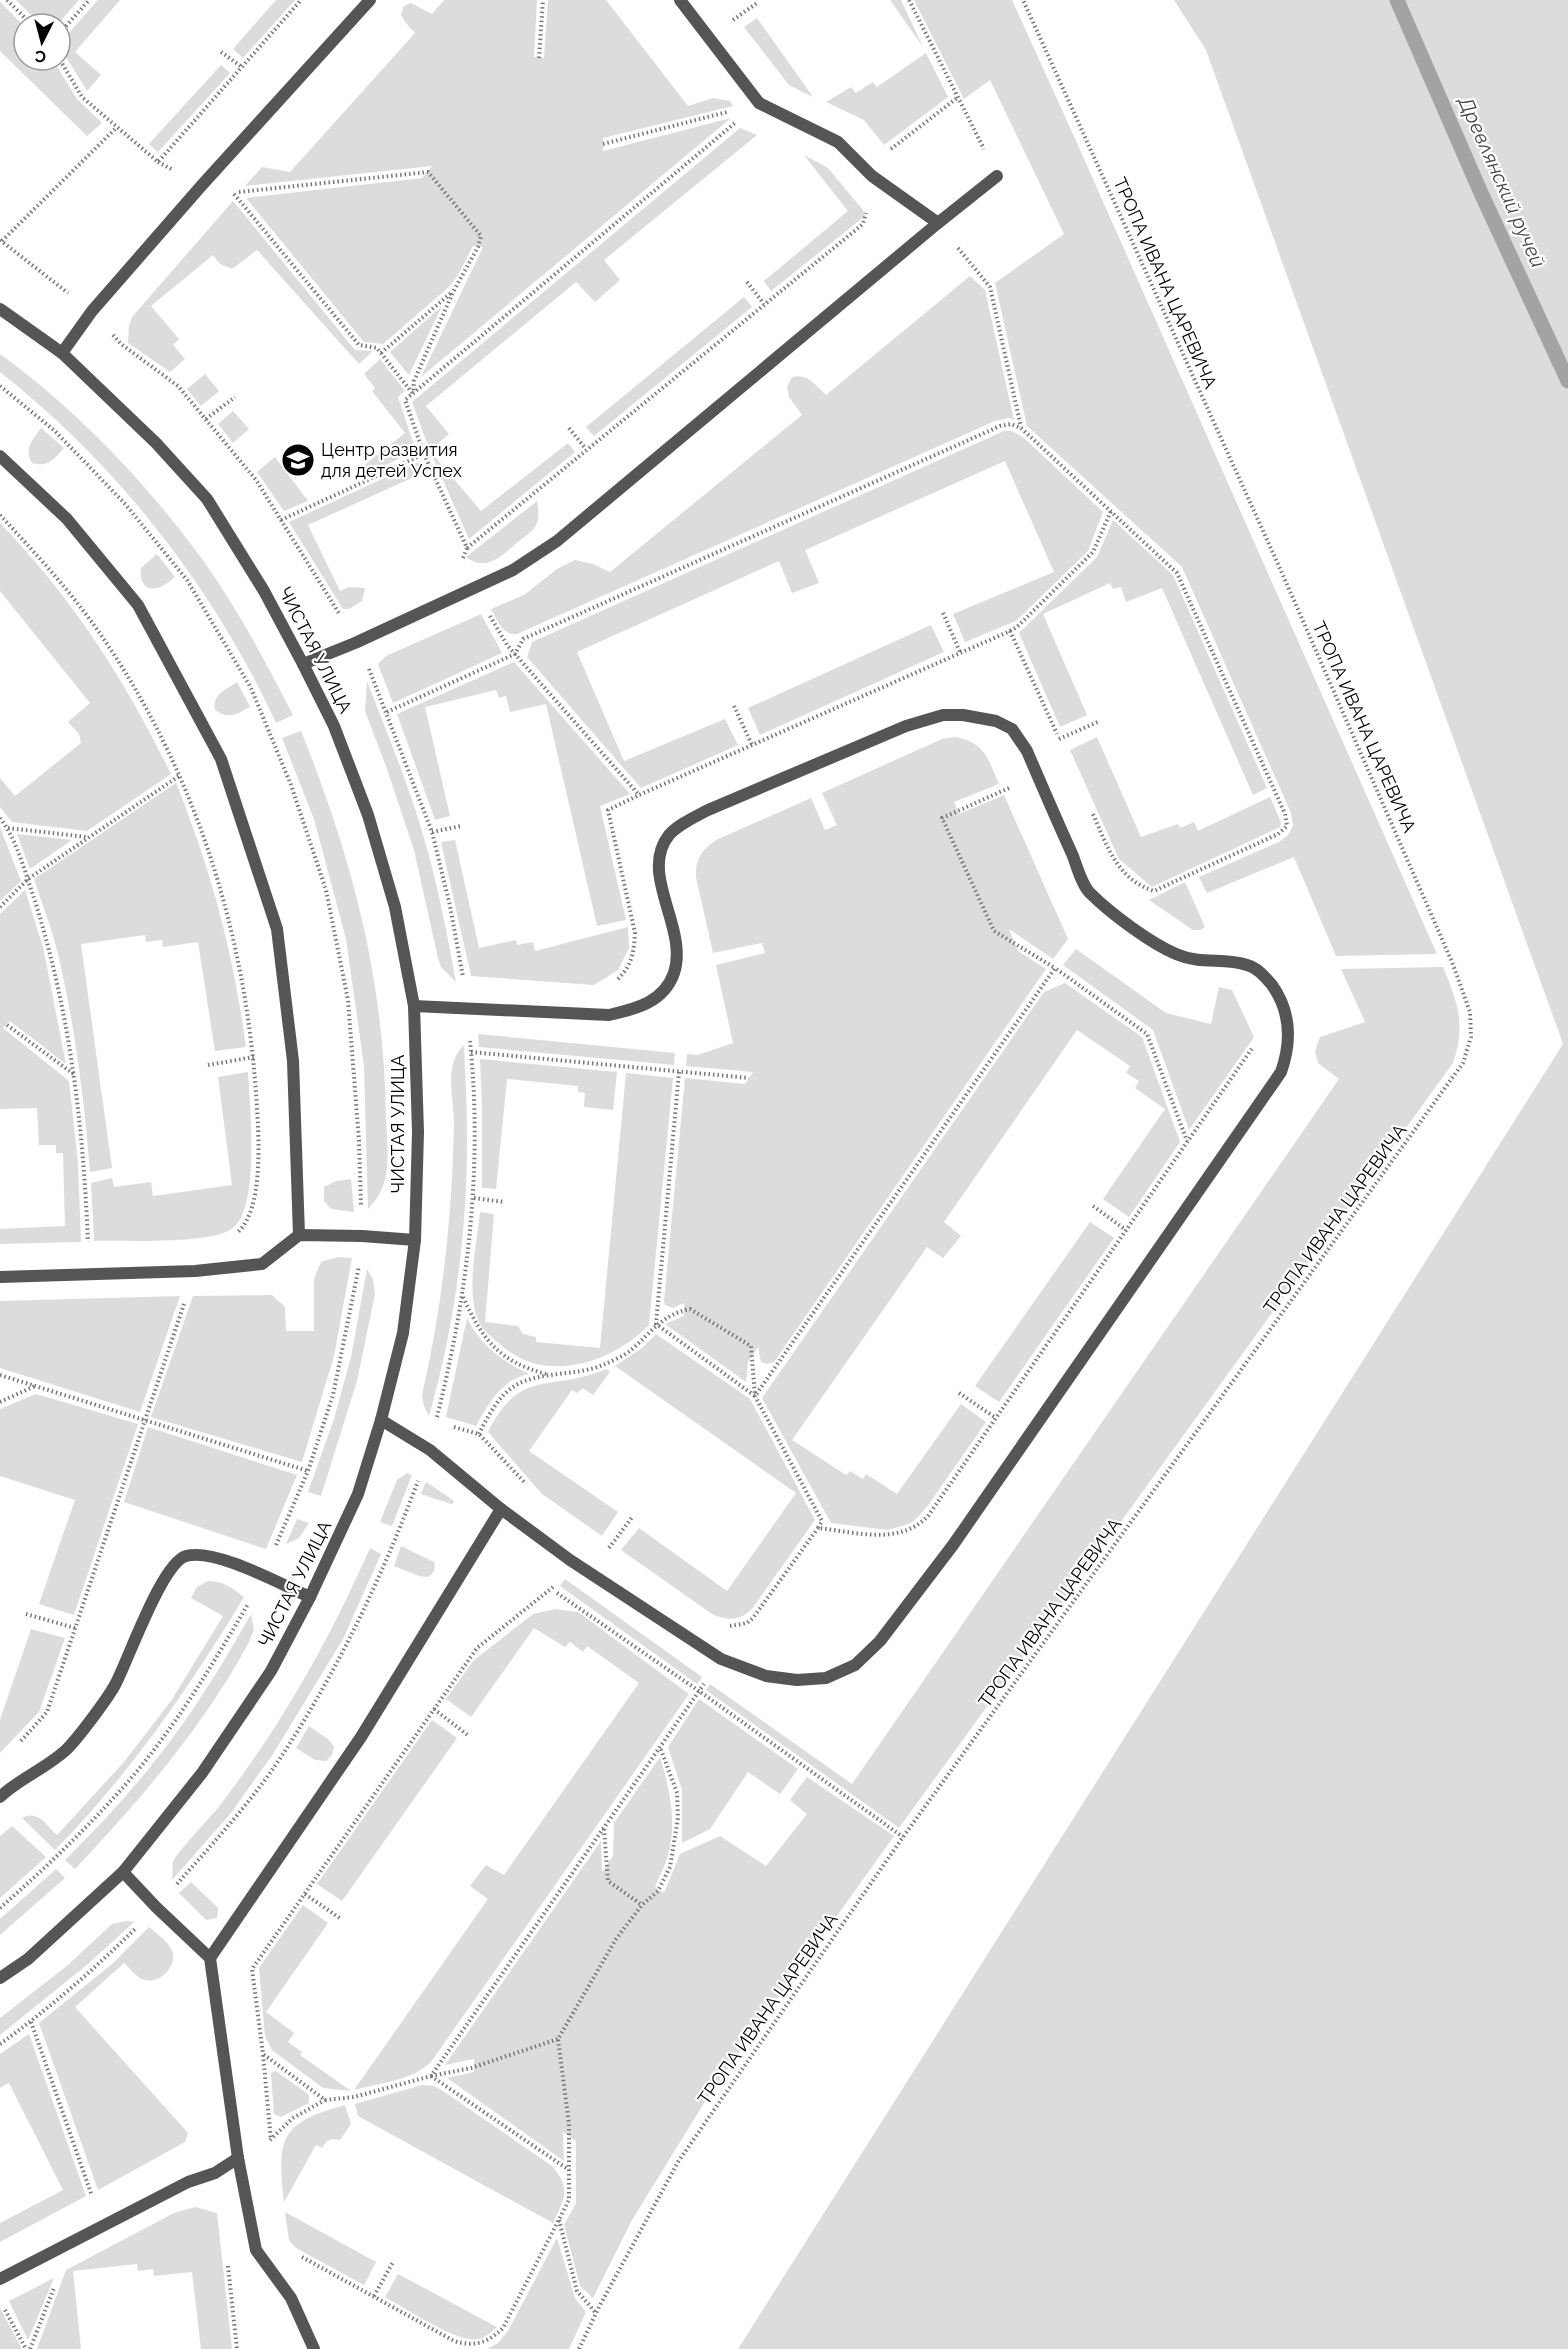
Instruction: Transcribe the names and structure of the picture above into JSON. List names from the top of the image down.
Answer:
{
  "streets": {
    "street": ["ЧИСТАЯ УЛИЦА"],
    "path": ["ТРОПА ИВАНА ЦАРЕВИЧА"]
  },
  "water": ["Древлянский ручей"],
  "places": {
    "school or university": ["Центр развития для детей Успех"]
  },
  "north": "bottom"
}
